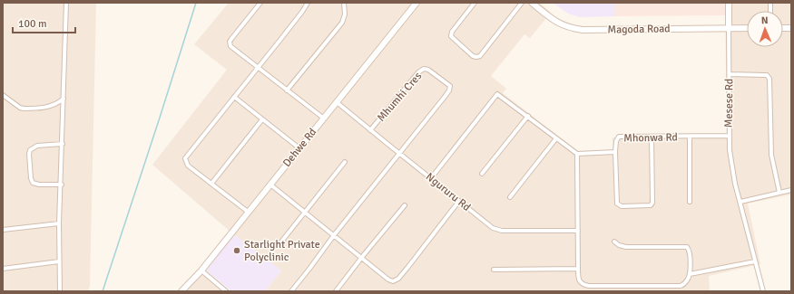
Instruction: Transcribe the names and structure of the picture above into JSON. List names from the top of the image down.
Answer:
{
  "streets": {
    "street": [
      "Magoda Road",
      "Mhumhi Cres",
      "Mesese Rd",
      "Mhonwa Rd",
      "Dehwe Rd",
      "Ngururu Rd"
    ]
  },
  "crossings": [
    ["Magoda Road", "Mesese Rd"],
    ["Mhumhi Cres", "Ngururu Rd"],
    ["Mesese Rd", "Mhonwa Rd"],
    ["Dehwe Rd", "Ngururu Rd"]
  ],
  "places": ["Starlight Private Polyclinic"],
  "scale_bar": "100 m",
  "north": "top"
}
